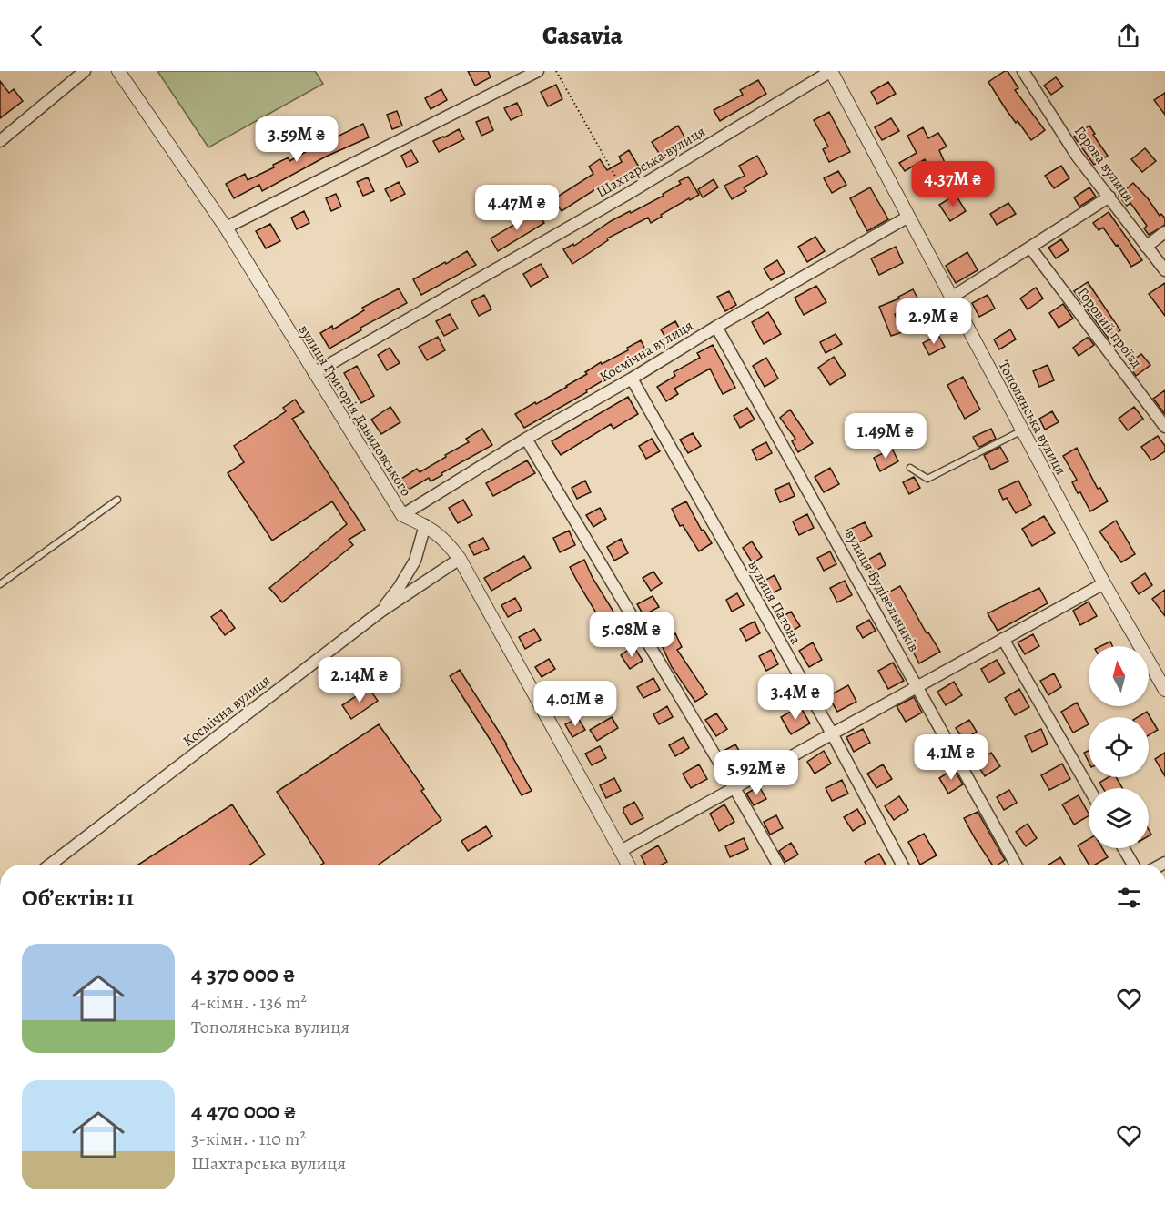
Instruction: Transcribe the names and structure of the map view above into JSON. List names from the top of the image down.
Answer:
{
  "streets": {
    "street": [
      "Шахтарська вулиця",
      "Горова вулиця",
      "Горовий проїзд",
      "Космічна вулиця",
      "вулиця Григорія Давидовського",
      "Тополянська вулиця",
      "вулиця Будівельників",
      "вулиця Патона"
    ]
  },
  "crossings": [
    ["Шахтарська вулиця", "вулиця Григорія Давидовського"],
    ["Шахтарська вулиця", "Тополянська вулиця"],
    ["Космічна вулиця", "вулиця Григорія Давидовського"],
    ["Космічна вулиця", "Тополянська вулиця"],
    ["Космічна вулиця", "вулиця Будівельників"],
    ["Космічна вулиця", "вулиця Патона"]
  ],
  "north": "top",
  "page": {
    "header": "Casavia",
    "price": [
      "3.59M ₴",
      "4.37M ₴",
      "4.47M ₴",
      "2.9M ₴",
      "1.49M ₴",
      "5.08M ₴",
      "2.14M ₴",
      "3.4M ₴",
      "4.01M ₴",
      "4.1M ₴",
      "5.92M ₴"
    ],
    "heading": "Об’єктів: 11",
    "list": [
      {
        "name": "4 370 000 ₴",
        "note": "4-кімн. · 136 m² · Тополянська вулиця"
      },
      {
        "name": "4 470 000 ₴",
        "note": "3-кімн. · 110 m² · Шахтарська вулиця"
      }
    ]
  }
}
